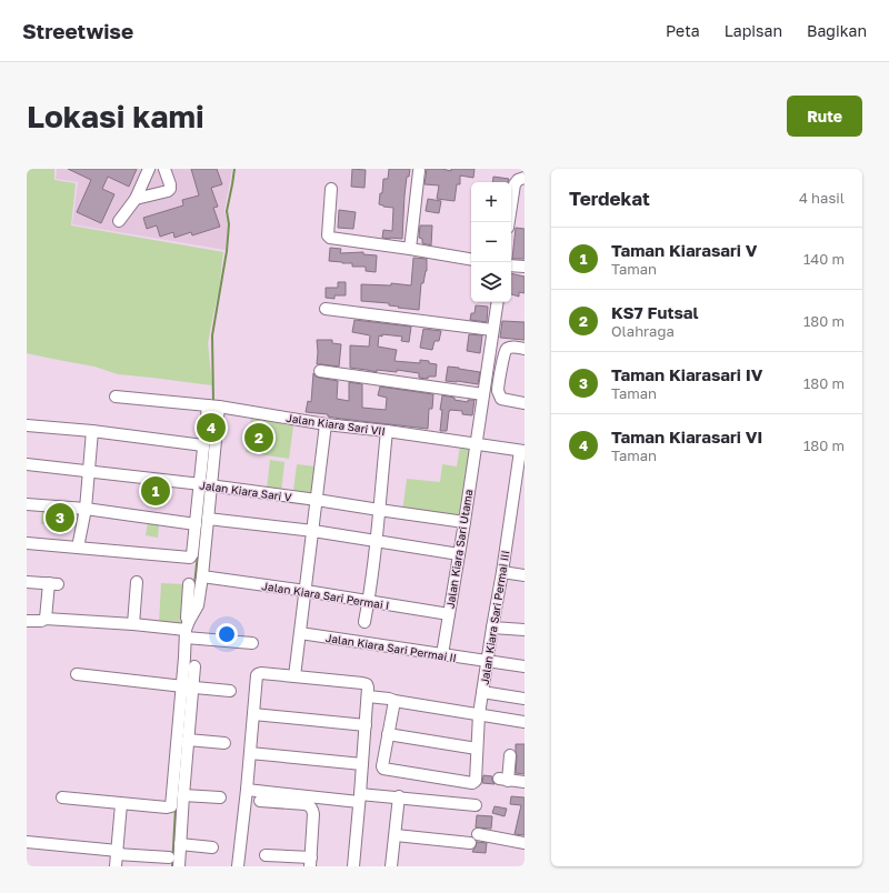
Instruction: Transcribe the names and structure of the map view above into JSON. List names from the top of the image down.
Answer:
{
  "streets": {
    "street": [
      "Jalan Kiara Sari VII",
      "Jalan Kiara Sari V",
      "Jalan Kiara Sari Utama",
      "Jalan Kiara Sari Permai I",
      "Jalan Kiara Sari Permai III",
      "Jalan Kiara Sari Permai II"
    ]
  },
  "crossings": [
    ["Jalan Kiara Sari VII", "Jalan Kiara Sari Utama"],
    ["Jalan Kiara Sari VII", "Jalan Kiara Sari Permai III"],
    ["Jalan Kiara Sari V", "Jalan Kiara Sari Utama"],
    ["Jalan Kiara Sari Utama", "Jalan Kiara Sari Permai I"],
    ["Jalan Kiara Sari Utama", "Jalan Kiara Sari Permai II"],
    ["Jalan Kiara Sari Permai III", "Jalan Kiara Sari Permai II"]
  ],
  "page": {
    "header": "Streetwise",
    "nav": ["Peta", "Lapisan", "Bagikan"],
    "buttons": "Rute",
    "title": "Lokasi kami",
    "heading": ["Terdekat", "4 hasil"],
    "map_buttons": ["+", "−"],
    "list": [
      {
        "mark": "1",
        "name": "Taman Kiarasari V",
        "note": "Taman",
        "value": "140 m"
      },
      {
        "mark": "2",
        "name": "KS7 Futsal",
        "note": "Olahraga",
        "value": "180 m"
      },
      {
        "mark": "3",
        "name": "Taman Kiarasari IV",
        "note": "Taman",
        "value": "180 m"
      },
      {
        "mark": "4",
        "name": "Taman Kiarasari VI",
        "note": "Taman",
        "value": "180 m"
      }
    ],
    "pins": [
      "4",
      "2",
      "1",
      "3"
    ]
  }
}
